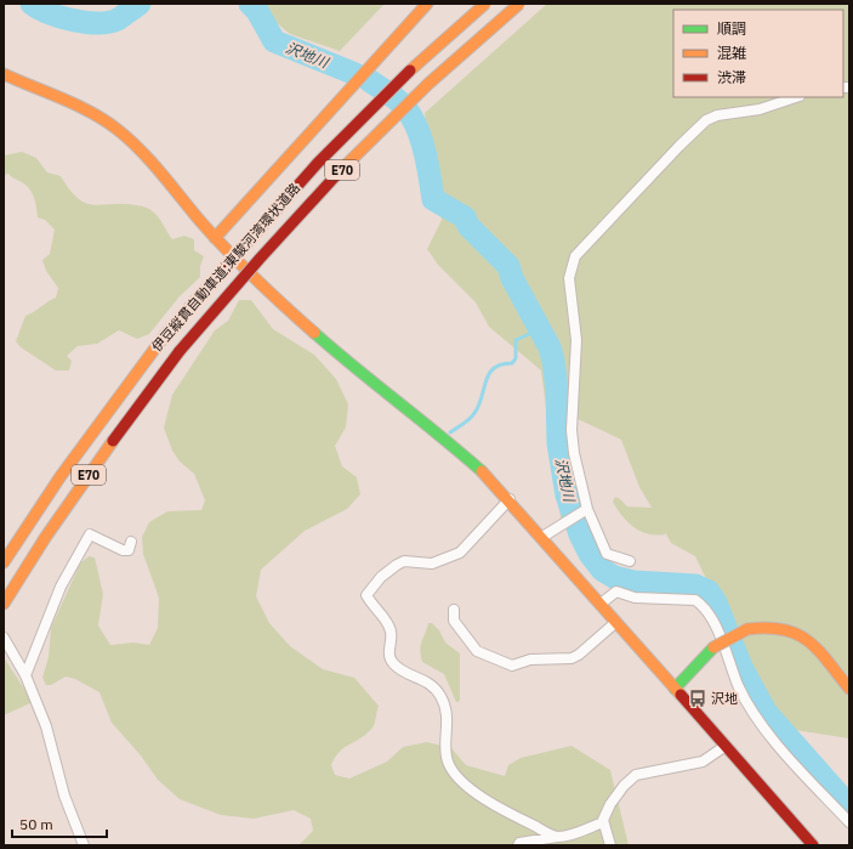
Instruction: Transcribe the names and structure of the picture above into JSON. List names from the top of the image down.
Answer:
{
  "streets": {
    "main road": ["E70", "伊豆縦貫自動車道;東駿河湾環状道路"]
  },
  "water": ["沢地川"],
  "places": {
    "bus stop": ["沢地"]
  },
  "legend": ["順調", "混雑", "渋滞"],
  "scale_bar": "50 m"
}
